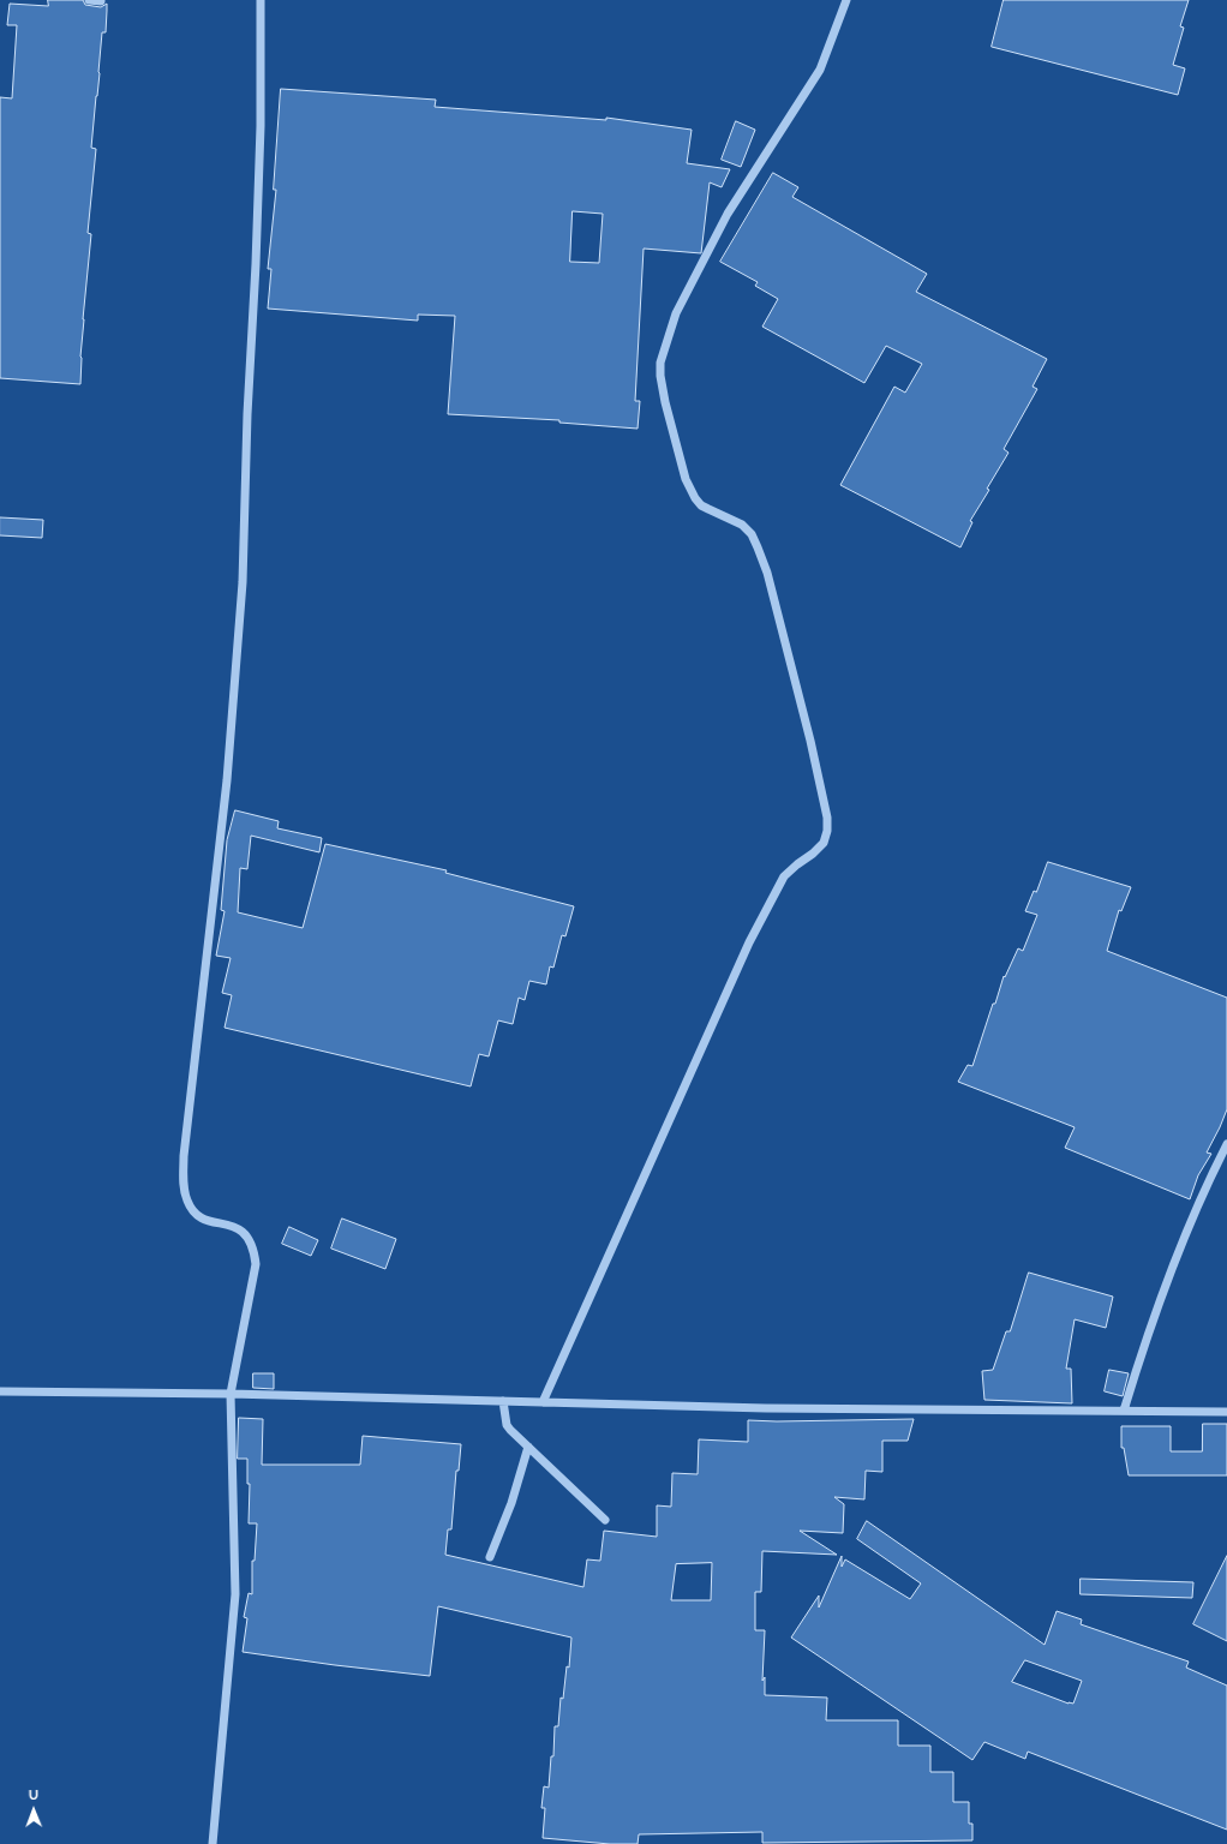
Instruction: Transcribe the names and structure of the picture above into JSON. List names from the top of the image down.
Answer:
{
  "north": "top"
}
